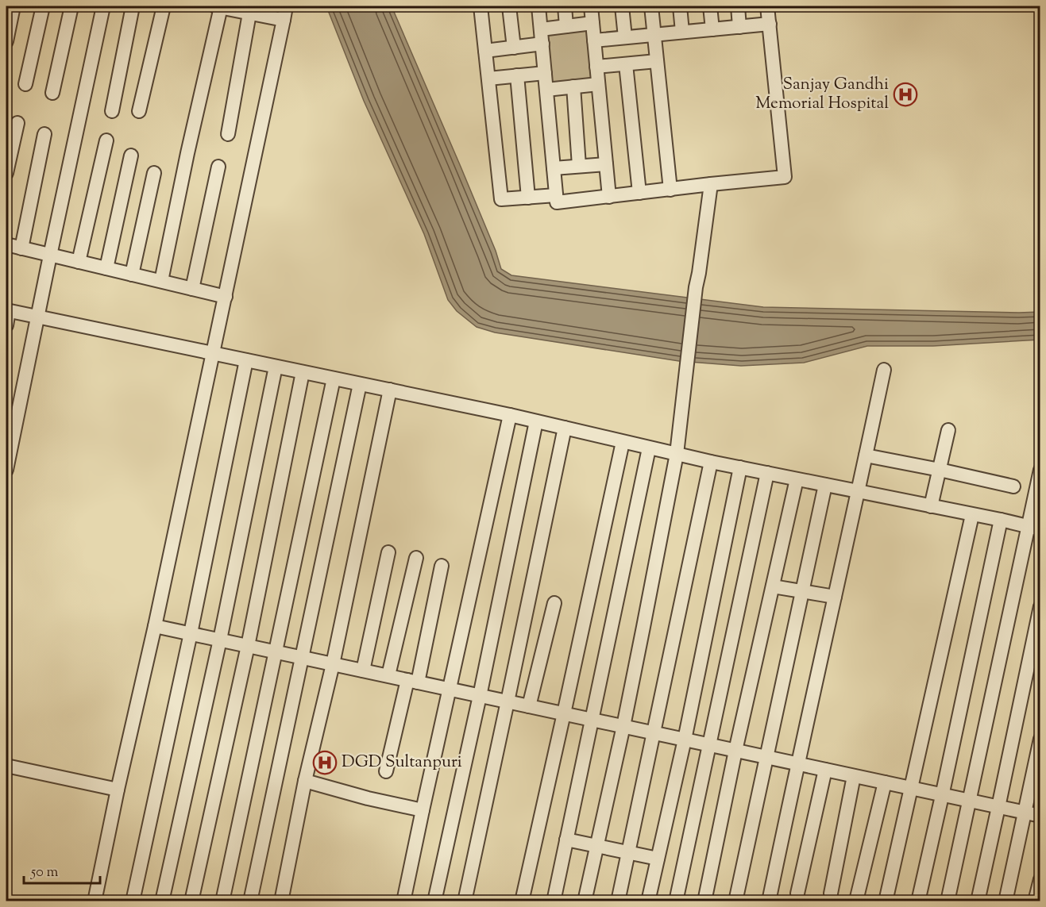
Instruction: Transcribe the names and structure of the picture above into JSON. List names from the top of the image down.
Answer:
{
  "places": {
    "hospital": ["Sanjay Gandhi Memorial Hospital", "DGD Sultanpuri"]
  },
  "scale_bar": "50 m"
}
